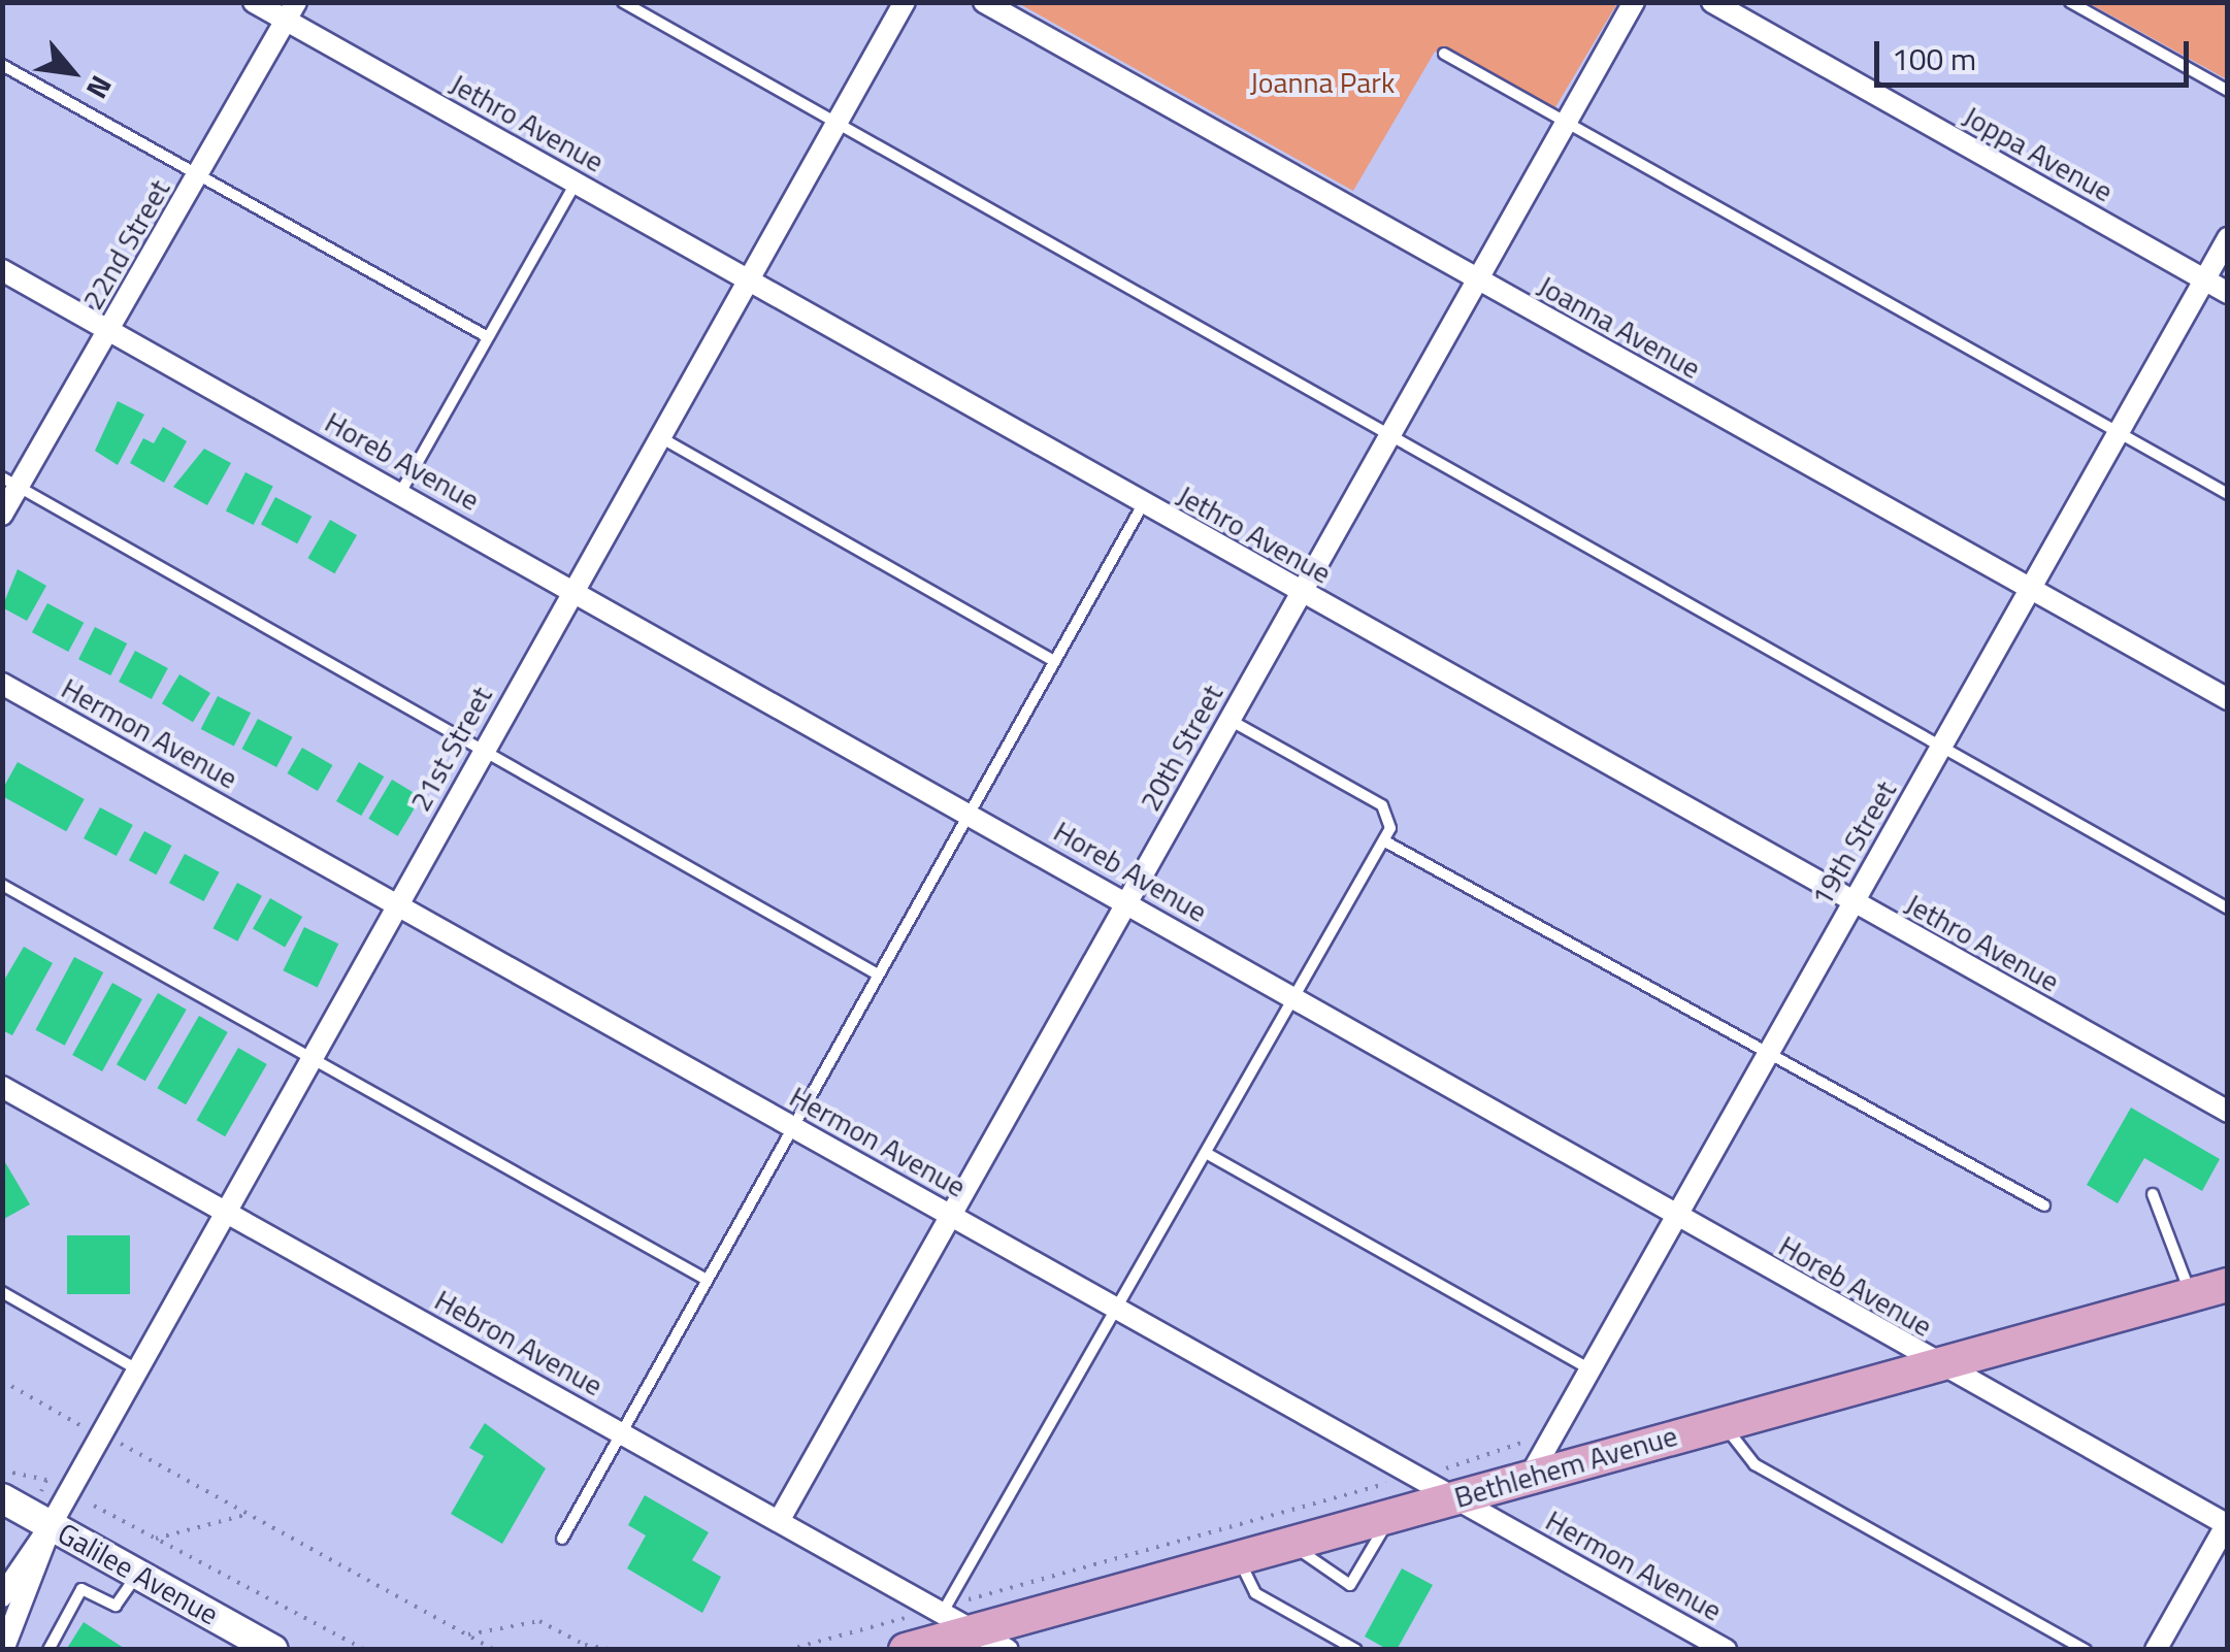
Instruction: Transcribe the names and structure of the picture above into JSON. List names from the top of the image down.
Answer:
{
  "streets": {
    "main road": ["Bethlehem Avenue"],
    "street": [
      "Jethro Avenue",
      "Joppa Avenue",
      "22nd Street",
      "Joanna Avenue",
      "Horeb Avenue",
      "Hermon Avenue",
      "20th Street",
      "21st Street",
      "19th Street",
      "Hebron Avenue",
      "Galilee Avenue"
    ]
  },
  "crossings": [
    ["Jethro Avenue", "22nd Street"],
    ["Jethro Avenue", "20th Street"],
    ["Jethro Avenue", "21st Street"],
    ["Jethro Avenue", "19th Street"],
    ["Joppa Avenue", "19th Street"],
    ["22nd Street", "Horeb Avenue"],
    ["Joanna Avenue", "20th Street"],
    ["Joanna Avenue", "19th Street"],
    ["Horeb Avenue", "20th Street"],
    ["Horeb Avenue", "21st Street"],
    ["Horeb Avenue", "19th Street"],
    ["Horeb Avenue", "Bethlehem Avenue"],
    ["Hermon Avenue", "20th Street"],
    ["Hermon Avenue", "21st Street"],
    ["Hermon Avenue", "Bethlehem Avenue"],
    ["20th Street", "Hebron Avenue"],
    ["21st Street", "Hebron Avenue"],
    ["21st Street", "Galilee Avenue"],
    ["19th Street", "Bethlehem Avenue"],
    ["Hebron Avenue", "Bethlehem Avenue"]
  ],
  "parks": ["Joanna Park"],
  "scale_bar": "100 m",
  "north": "bottom right"
}
